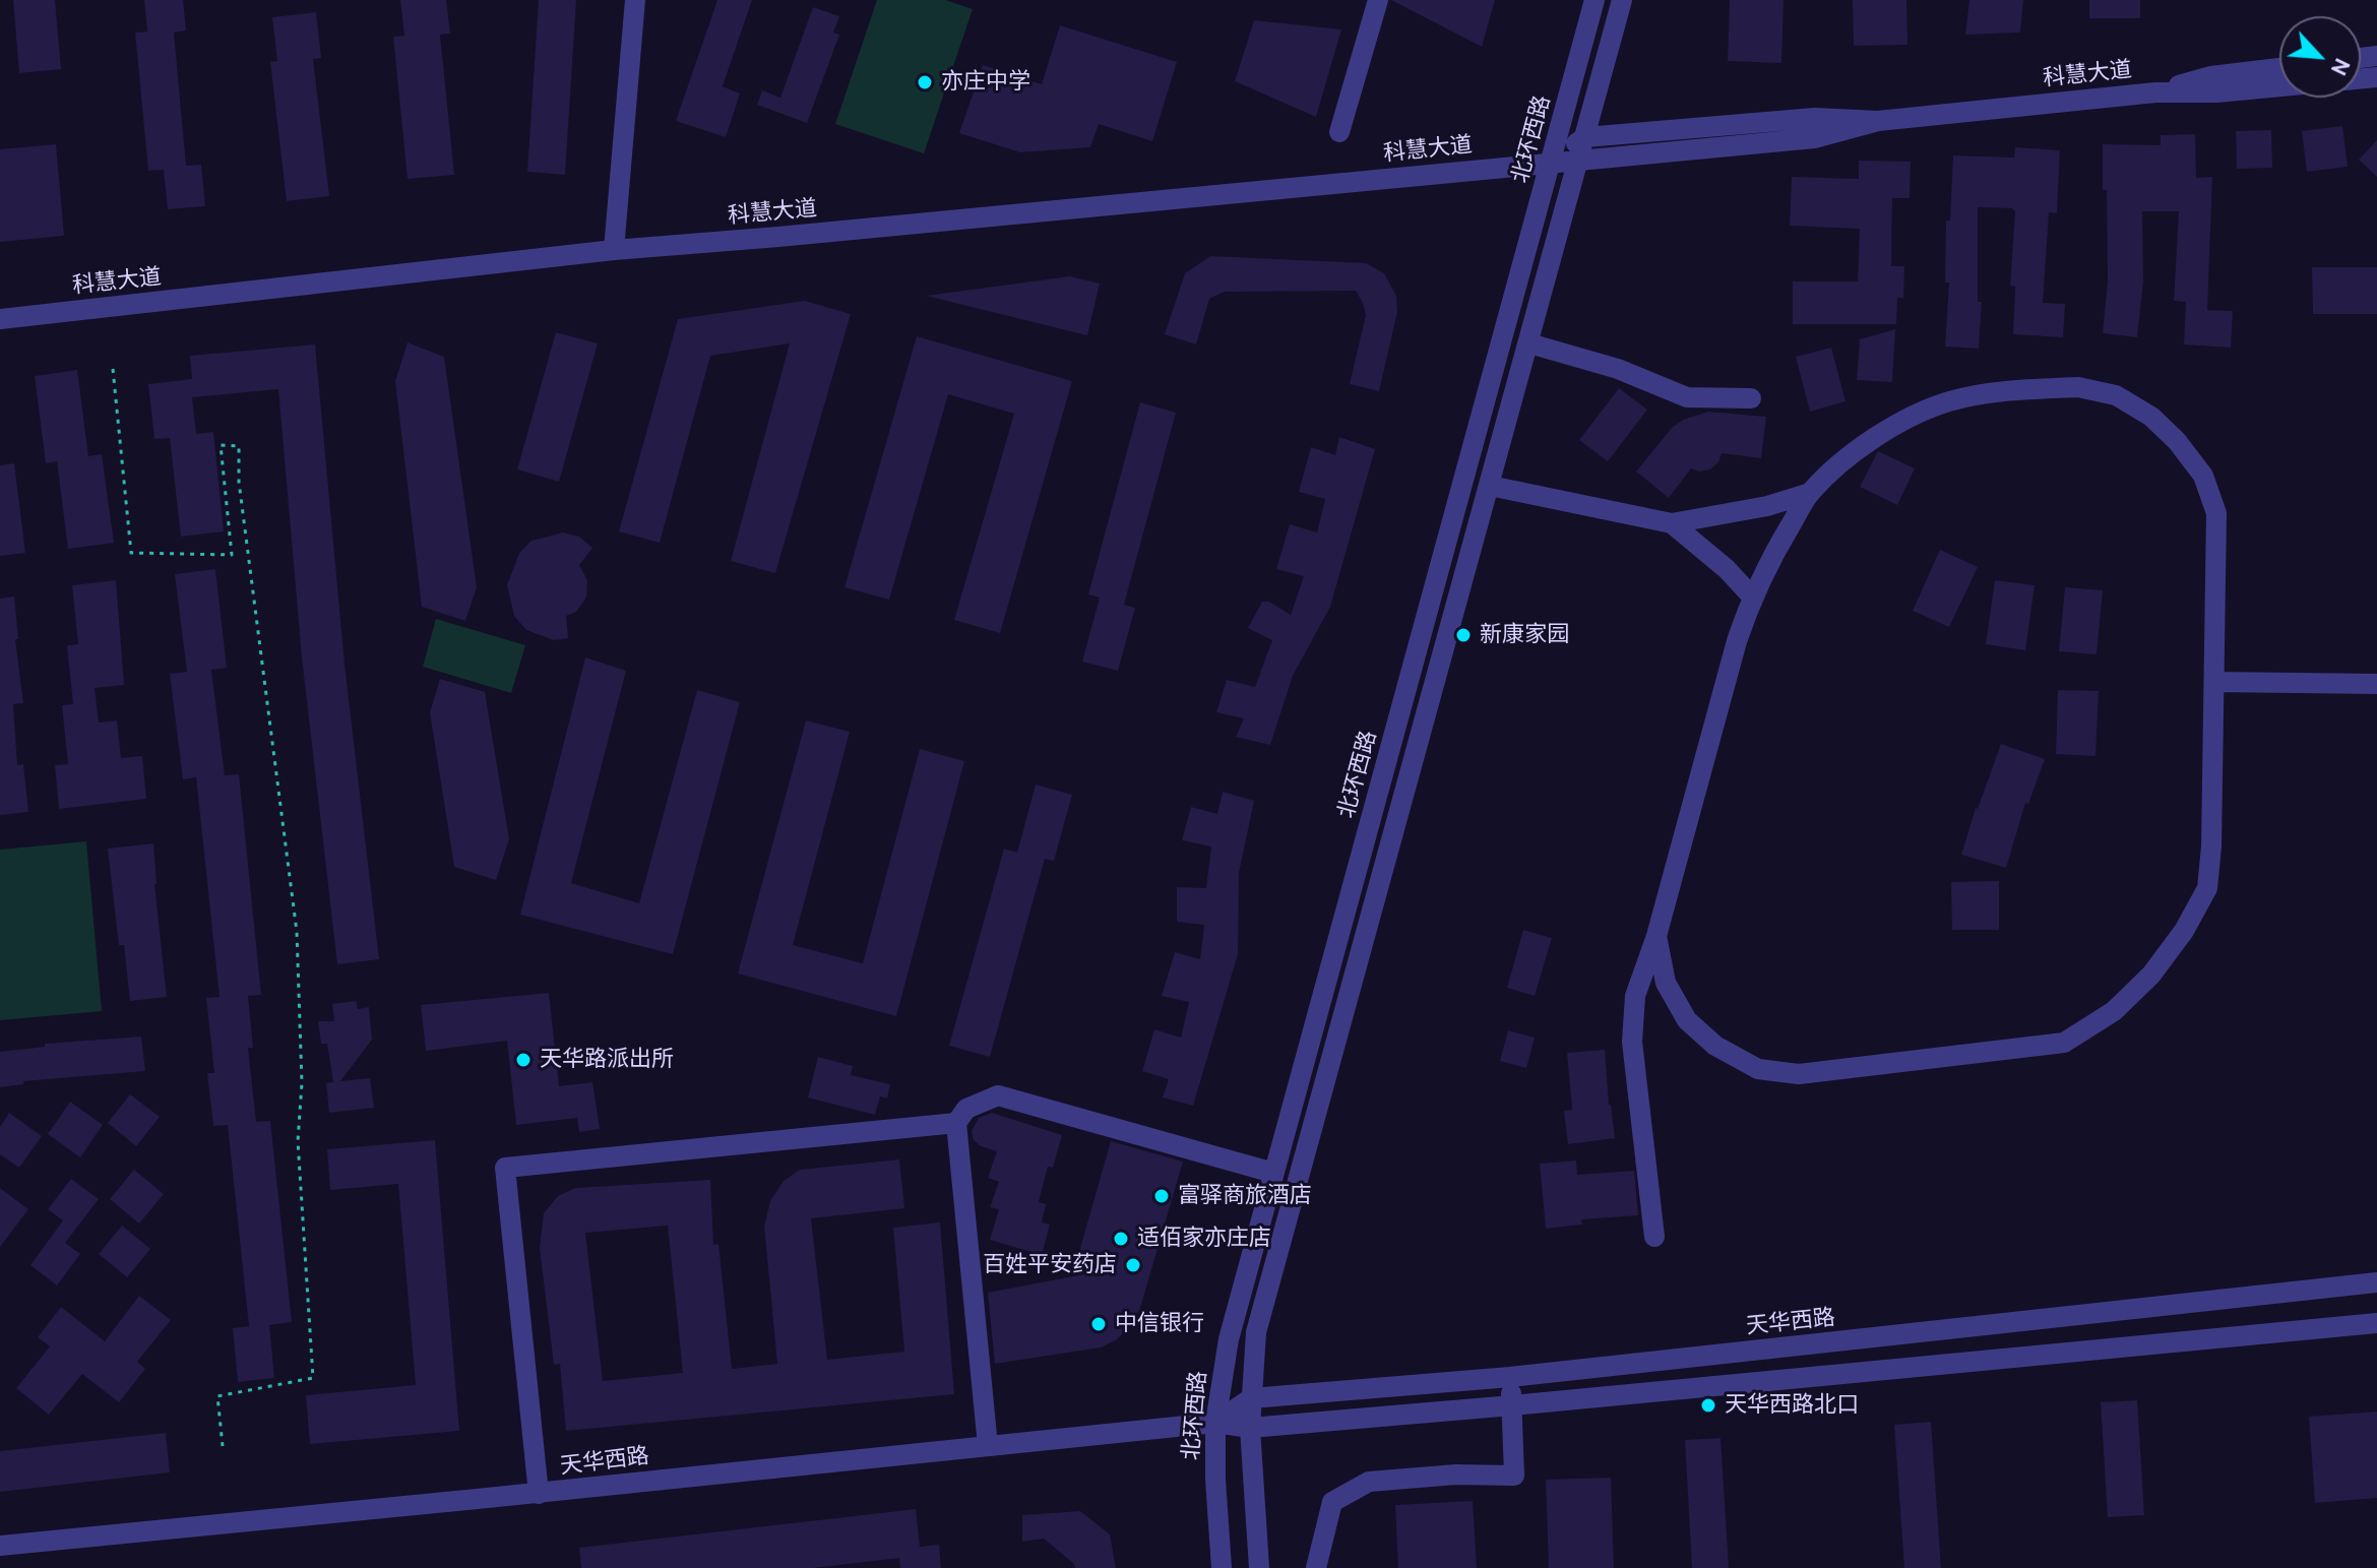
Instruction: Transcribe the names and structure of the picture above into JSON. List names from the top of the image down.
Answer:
{
  "streets": {
    "street": ["科慧大道", "北环西路", "天华西路"]
  },
  "crossings": [
    ["科慧大道", "北环西路"],
    ["北环西路", "天华西路"]
  ],
  "places": [
    "亦庄中学",
    "新康家园",
    "天华路派出所",
    "富驿商旅酒店",
    "适佰家亦庄店",
    "百姓平安药店",
    "中信银行",
    "天华西路北口"
  ],
  "north": "bottom right"
}
